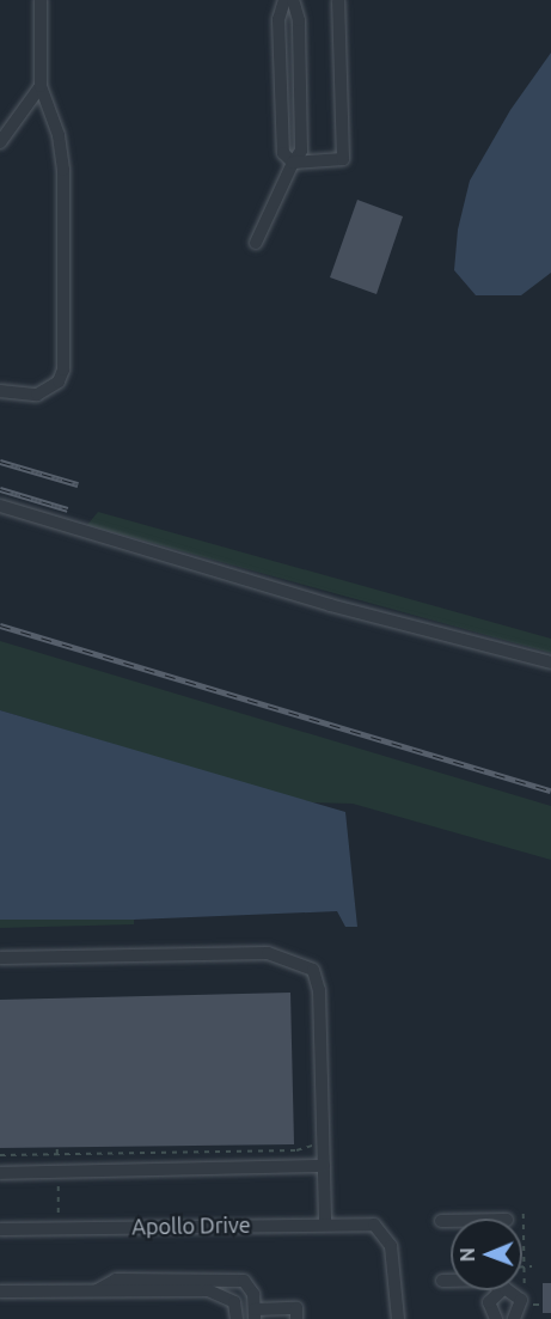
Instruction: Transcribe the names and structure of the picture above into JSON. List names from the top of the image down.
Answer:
{
  "streets": {
    "street": ["Apollo Drive"]
  },
  "north": "left"
}
